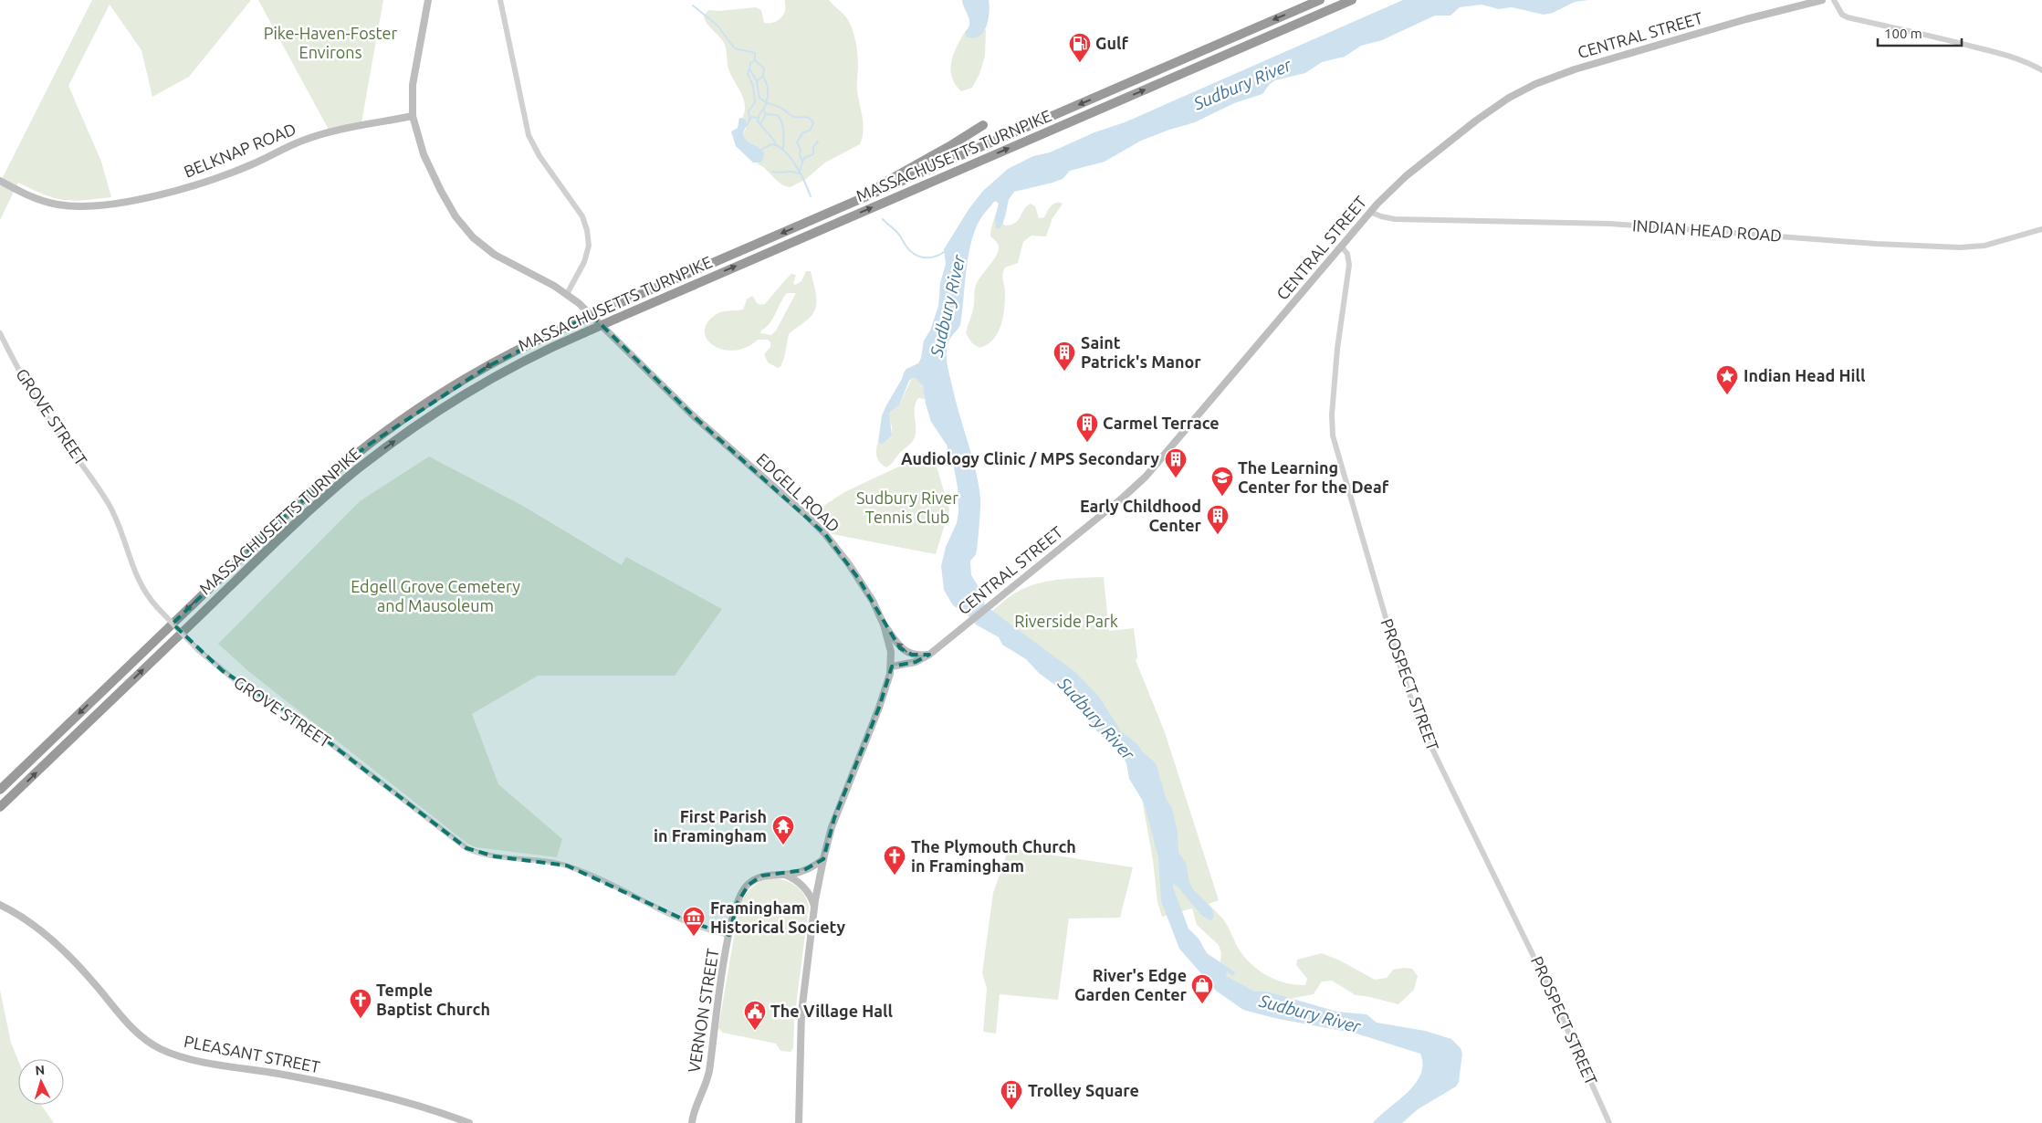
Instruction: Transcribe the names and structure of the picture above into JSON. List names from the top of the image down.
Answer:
{
  "streets": {
    "highway": ["MASSACHUSETTS TURNPIKE"],
    "main road": [
      "CENTRAL STREET",
      "BELKNAP ROAD",
      "EDGELL ROAD",
      "VERNON STREET",
      "PLEASANT STREET"
    ],
    "street": ["INDIAN HEAD ROAD", "GROVE STREET", "PROSPECT STREET"]
  },
  "crossings": [
    ["CENTRAL STREET", "INDIAN HEAD ROAD"],
    ["CENTRAL STREET", "EDGELL ROAD"],
    ["CENTRAL STREET", "PROSPECT STREET"],
    ["BELKNAP ROAD", "EDGELL ROAD"],
    ["GROVE STREET", "VERNON STREET"],
    ["EDGELL ROAD", "VERNON STREET"]
  ],
  "water": ["Sudbury River"],
  "parks": [
    "Pike-Haven-Foster Environs",
    "Sudbury River Tennis Club",
    "Edgell Grove Cemetery and Mausoleum",
    "Riverside Park"
  ],
  "places": {
    "fuel station": ["Gulf"],
    "building": [
      "Saint Patrick's Manor",
      "Carmel Terrace",
      "Audiology Clinic / MPS Secondary",
      "Early Childhood Center",
      "Trolley Square"
    ],
    "place": ["Indian Head Hill"],
    "school or university": ["The Learning Center for the Deaf"],
    "temple": ["First Parish in Framingham"],
    "church": ["The Plymouth Church in Framingham", "Temple Baptist Church"],
    "museum": ["Framingham Historical Society"],
    "shop": ["River's Edge Garden Center"],
    "public building": ["The Village Hall"]
  },
  "scale_bar": "100 m",
  "north": "top"
}
